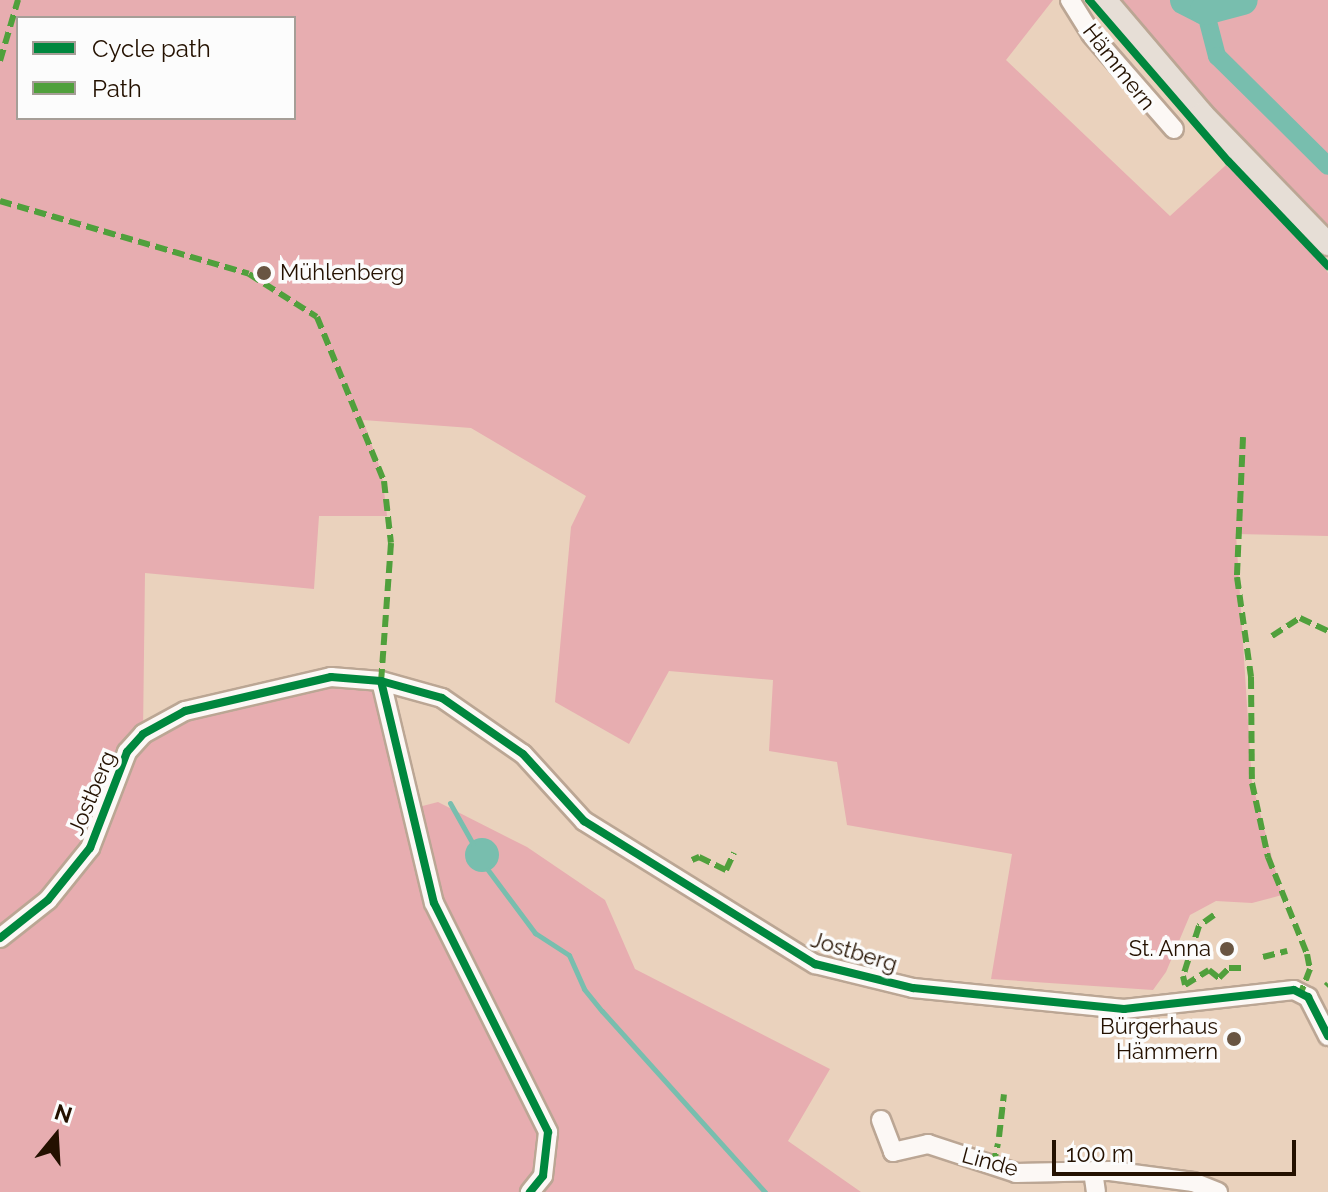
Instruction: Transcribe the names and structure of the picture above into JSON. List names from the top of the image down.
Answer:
{
  "streets": {
    "street": ["Hämmern", "Jostberg", "Linde"]
  },
  "places": ["Mühlenberg", "St. Anna", "Bürgerhaus Hämmern"],
  "legend": ["Cycle path", "Path"],
  "scale_bar": "100 m",
  "north": "top"
}
